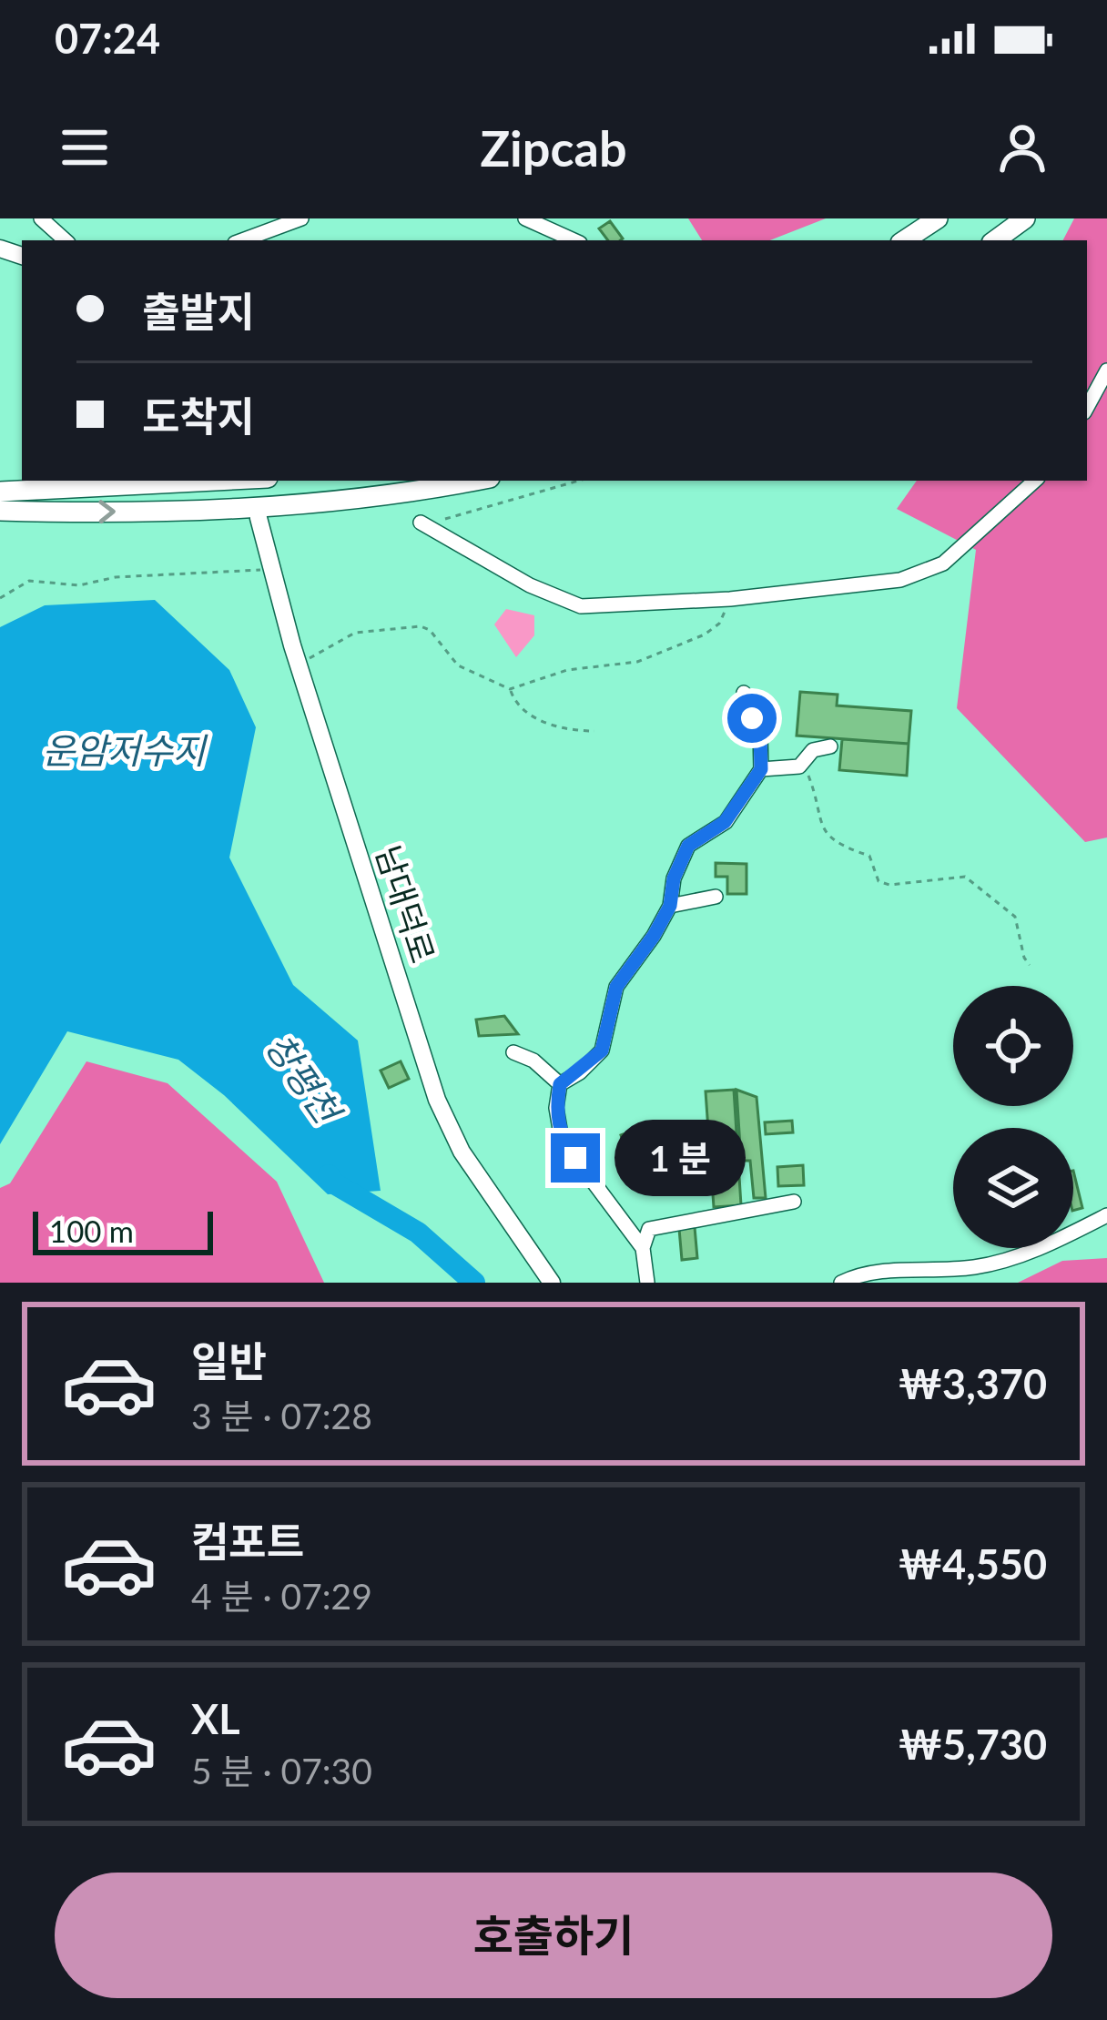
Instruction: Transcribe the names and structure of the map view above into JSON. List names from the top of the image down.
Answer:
{
  "streets": {
    "main road": ["남대덕로"]
  },
  "water": ["운암저수지", "창평천"],
  "scale_bar": "100 m",
  "page": {
    "status": "07:24",
    "header": "Zipcab",
    "banner": ["출발지", "도착지"],
    "bubble": "1 분",
    "scale": "100 m",
    "list": [
      {
        "name": "일반",
        "note": "3 분 · 07:28",
        "value": "₩3,370"
      },
      {
        "name": "컴포트",
        "note": "4 분 · 07:29",
        "value": "₩4,550"
      },
      {
        "name": "XL",
        "note": "5 분 · 07:30",
        "value": "₩5,730"
      }
    ],
    "buttons": "호출하기"
  }
}
